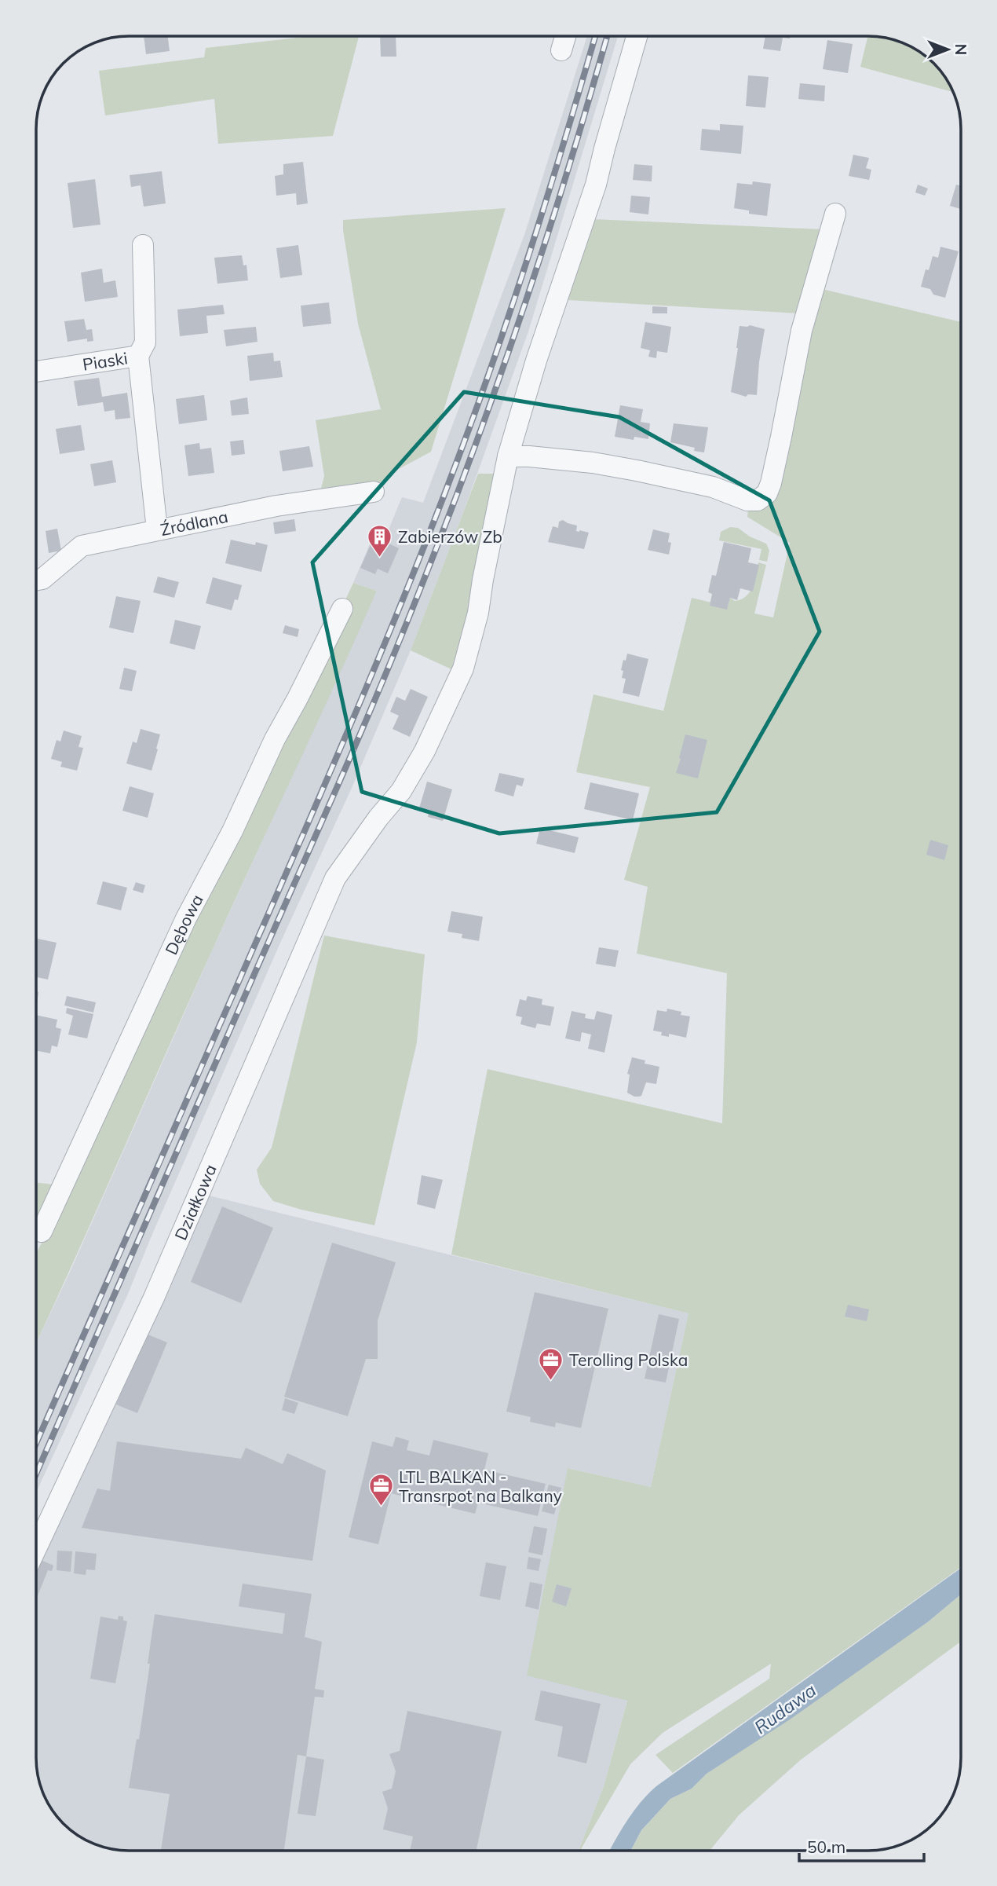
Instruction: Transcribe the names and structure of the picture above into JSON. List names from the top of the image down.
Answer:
{
  "streets": {
    "street": [
      "Piaski",
      "Źródlana",
      "Dębowa",
      "Działkowa"
    ]
  },
  "water": ["Rudawa"],
  "places": {
    "building": ["Zabierzów Zb"],
    "office": ["Terolling Polska", "LTL BALKAN - Transrpot na Balkany"]
  },
  "scale_bar": "50 m",
  "north": "right"
}
